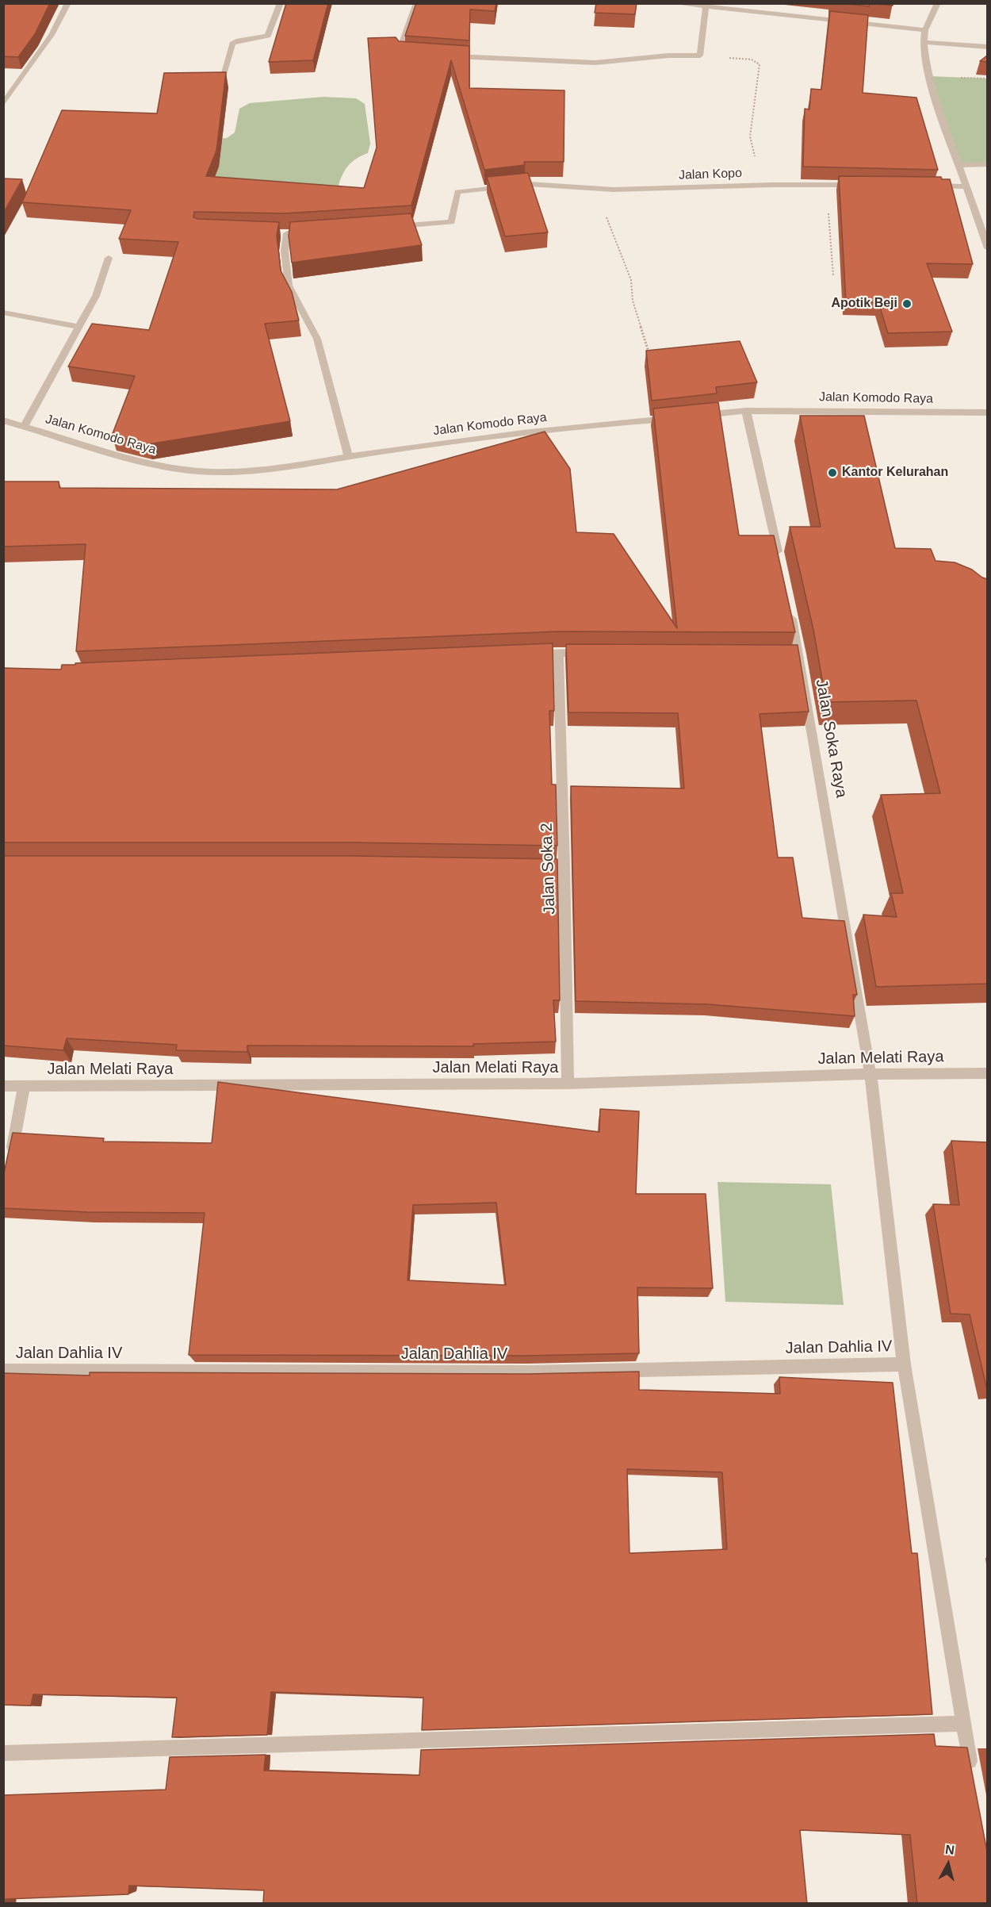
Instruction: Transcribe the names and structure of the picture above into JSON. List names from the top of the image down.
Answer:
{
  "streets": {
    "street": [
      "Jalan Kopo",
      "Jalan Komodo Raya",
      "Jalan Soka Raya",
      "Jalan Soka 2",
      "Jalan Melati Raya",
      "Jalan Dahlia IV"
    ]
  },
  "crossings": [
    ["Jalan Soka Raya", "Jalan Melati Raya"],
    ["Jalan Soka Raya", "Jalan Dahlia IV"],
    ["Jalan Soka 2", "Jalan Melati Raya"]
  ],
  "places": ["Apotik Beji", "Kantor Kelurahan"],
  "north": "top"
}
